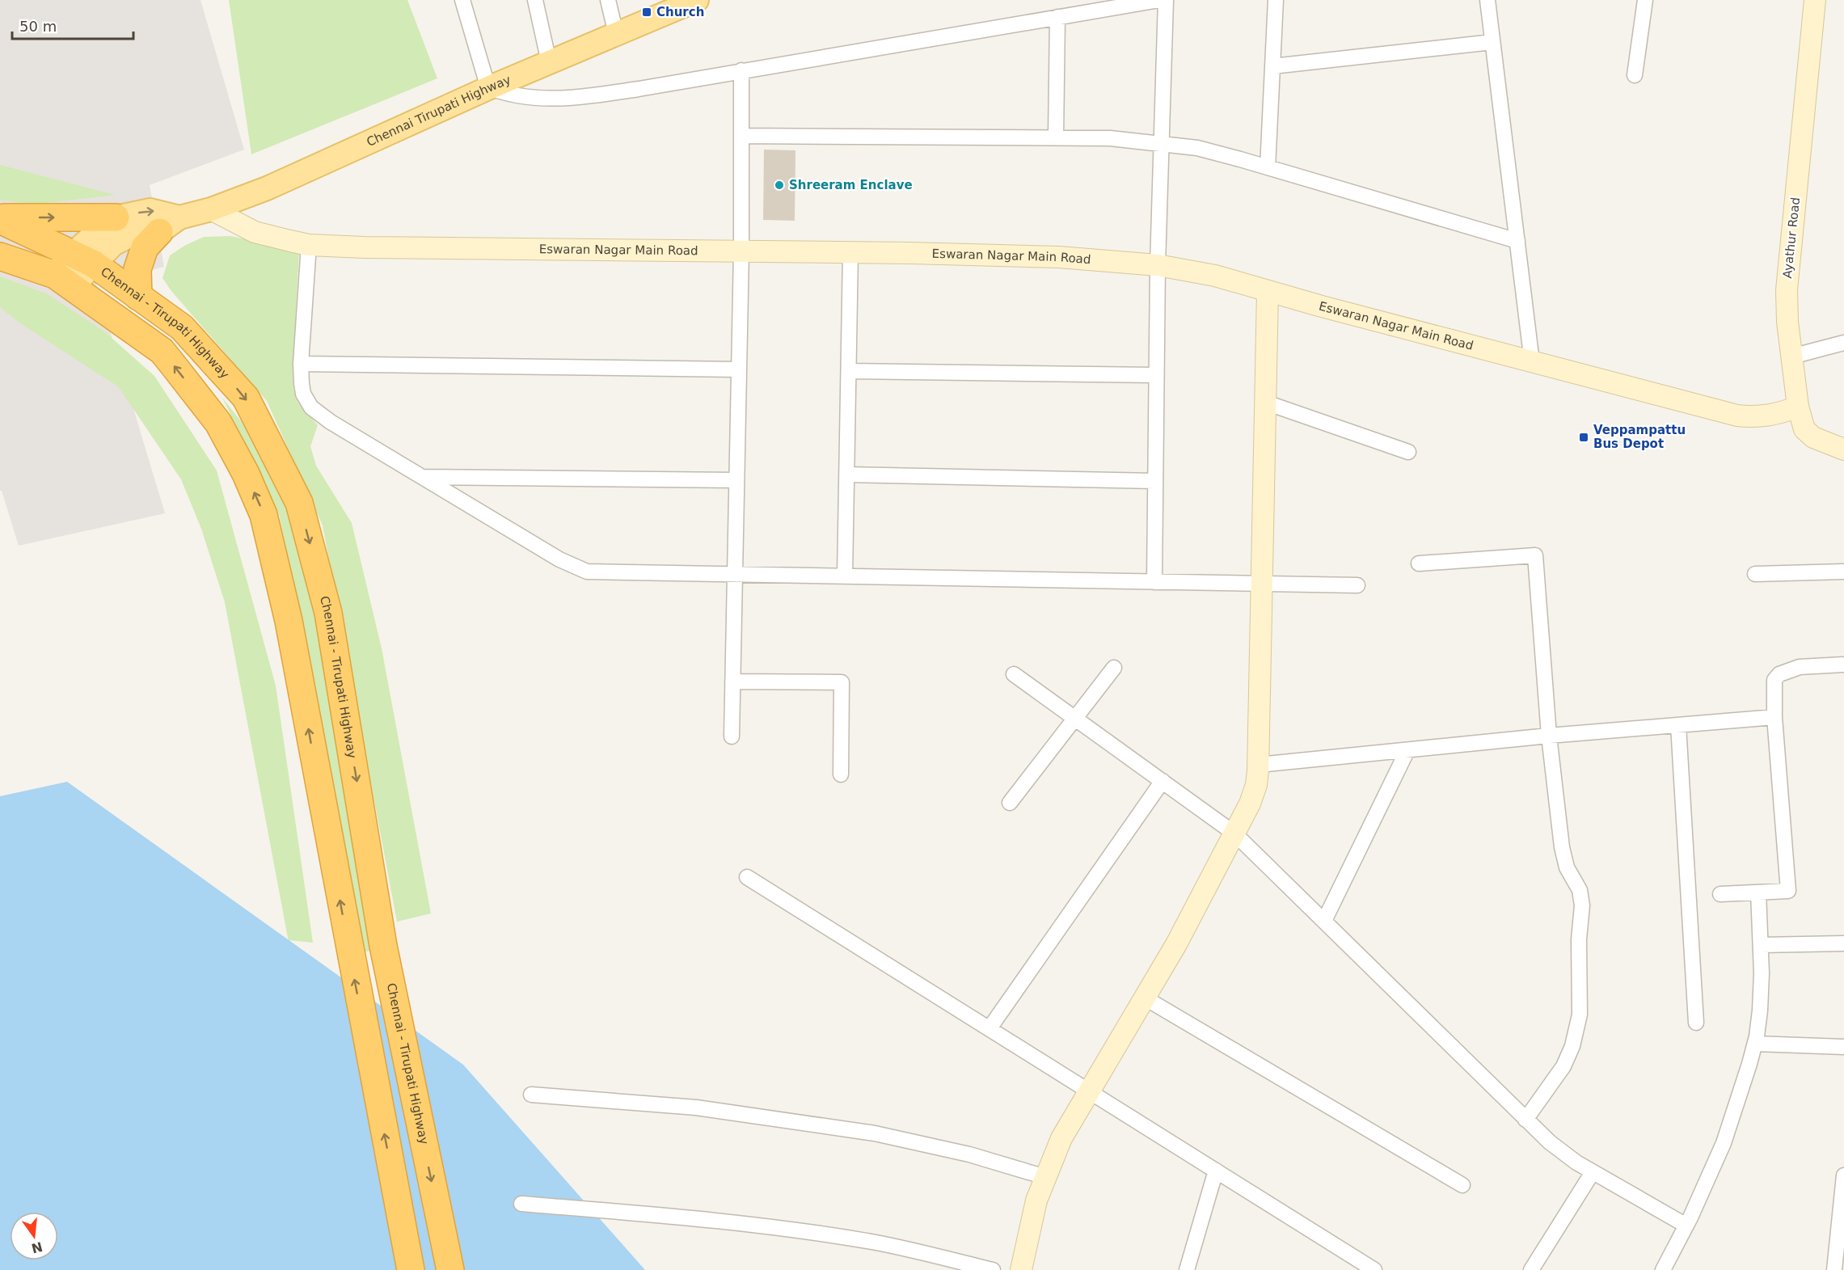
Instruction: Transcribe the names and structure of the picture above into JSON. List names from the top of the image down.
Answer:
{
  "streets": {
    "highway": ["Chennai - Tirupati Highway"],
    "main road": ["Chennai Tirupati Highway"],
    "street": ["Ayathur Road", "Eswaran Nagar Main Road"]
  },
  "crossings": [
    ["Chennai Tirupati Highway", "Eswaran Nagar Main Road"],
    ["Ayathur Road", "Eswaran Nagar Main Road"]
  ],
  "places": {
    "transit": ["Church", "Veppampattu Bus Depot"],
    "other": ["Shreeram Enclave"]
  },
  "scale_bar": "50 m",
  "north": "bottom"
}
